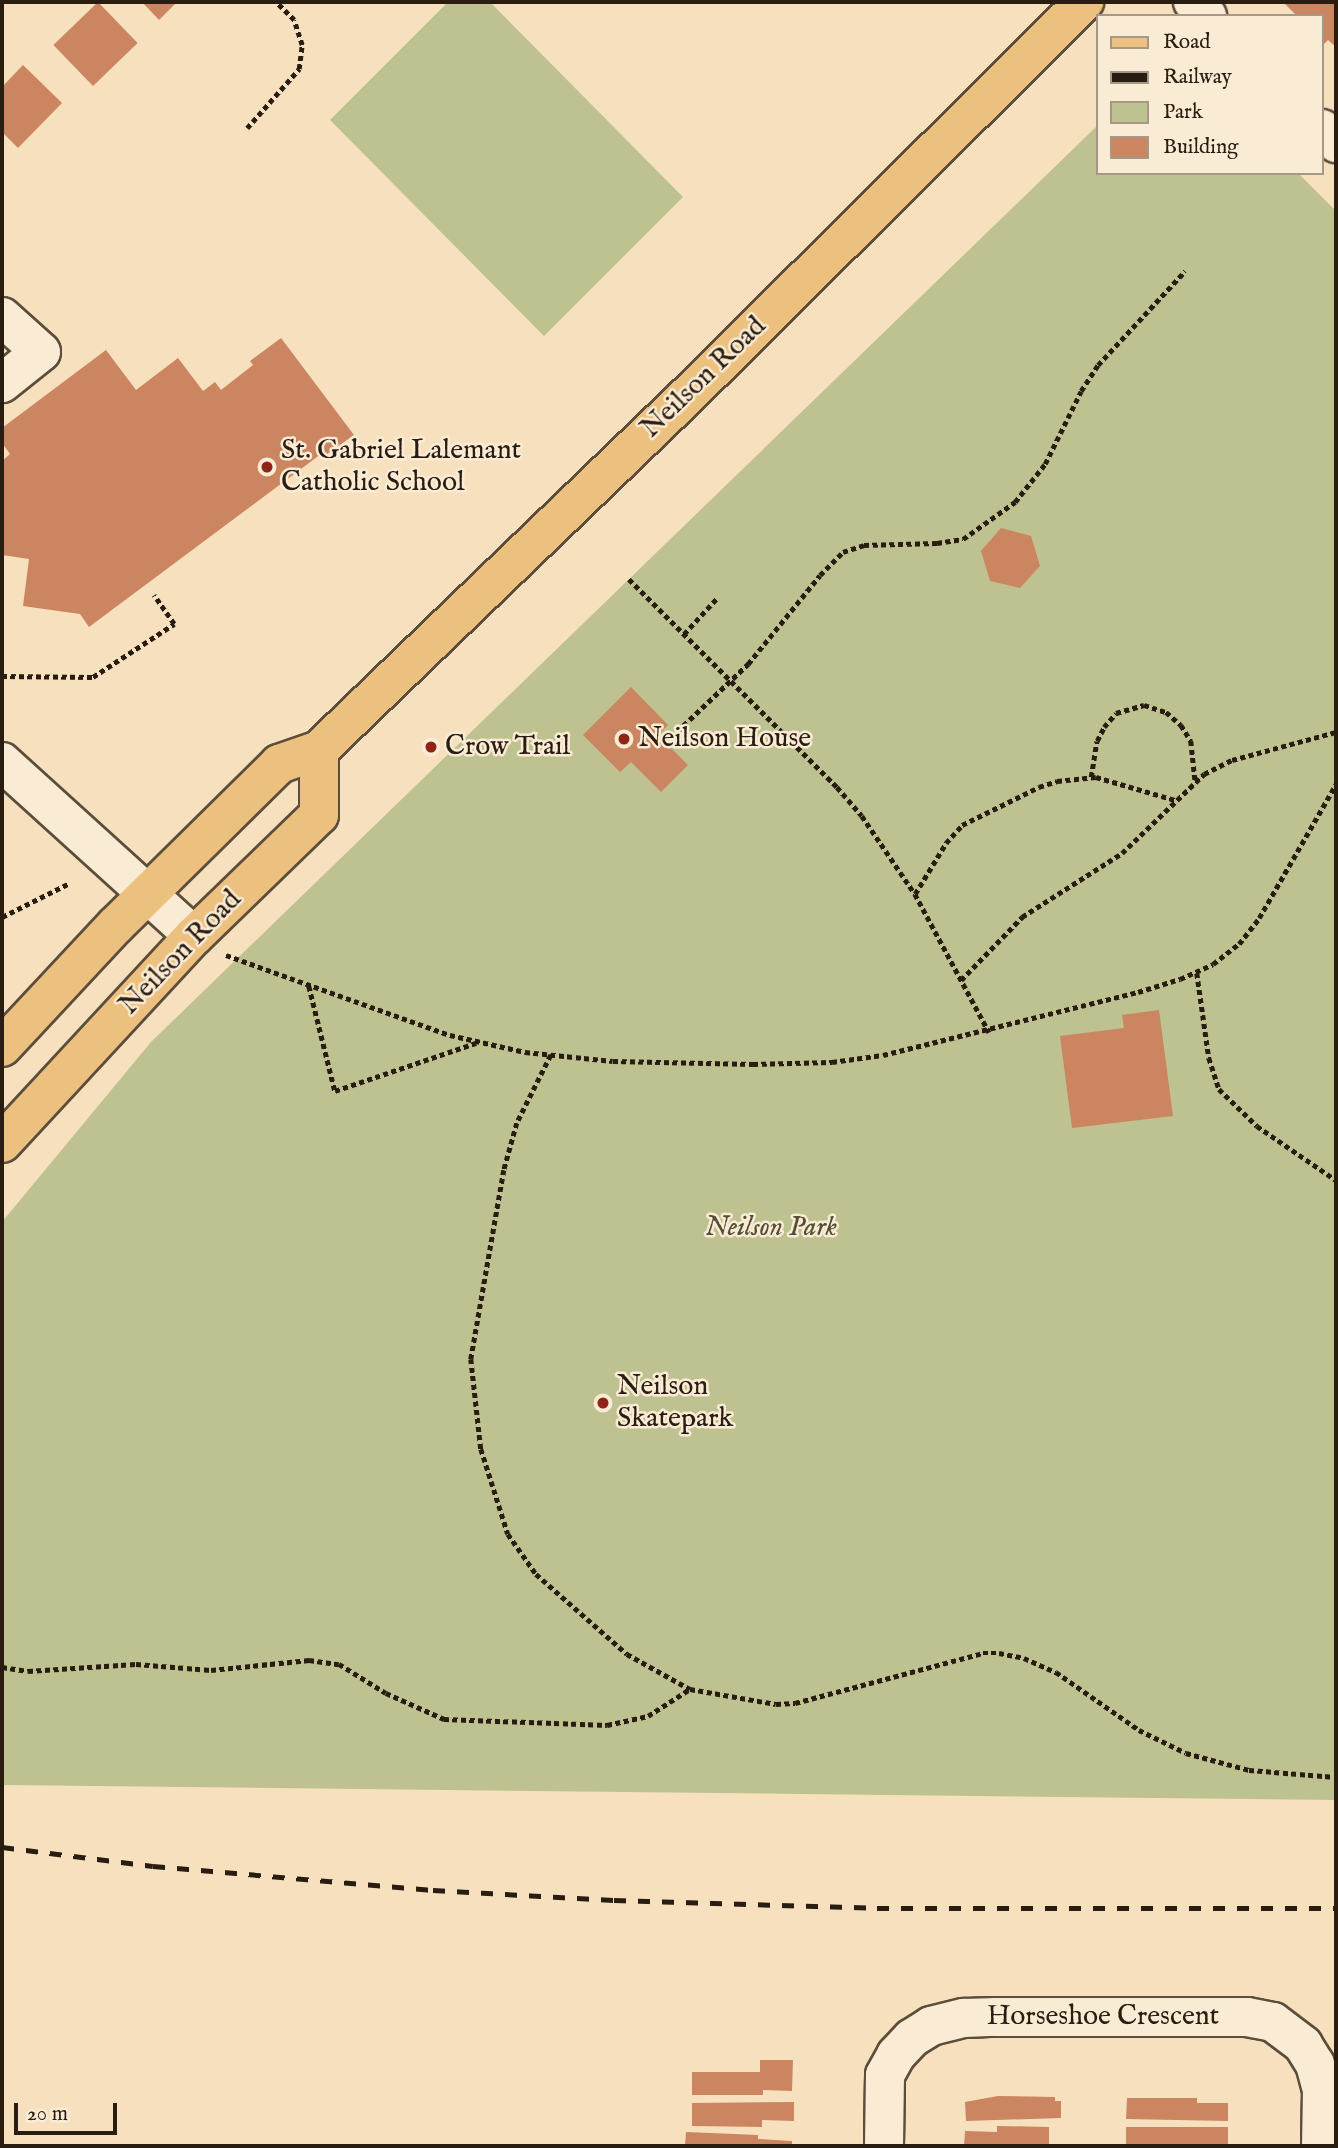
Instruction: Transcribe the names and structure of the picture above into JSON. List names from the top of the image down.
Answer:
{
  "streets": {
    "main road": ["Neilson Road"],
    "street": ["Horseshoe Crescent"]
  },
  "parks": ["Neilson Park"],
  "places": [
    "St. Gabriel Lalemant Catholic School",
    "Neilson House",
    "Crow Trail",
    "Neilson Skatepark"
  ],
  "legend": [
    "Road",
    "Railway",
    "Park",
    "Building"
  ],
  "scale_bar": "20 m"
}
